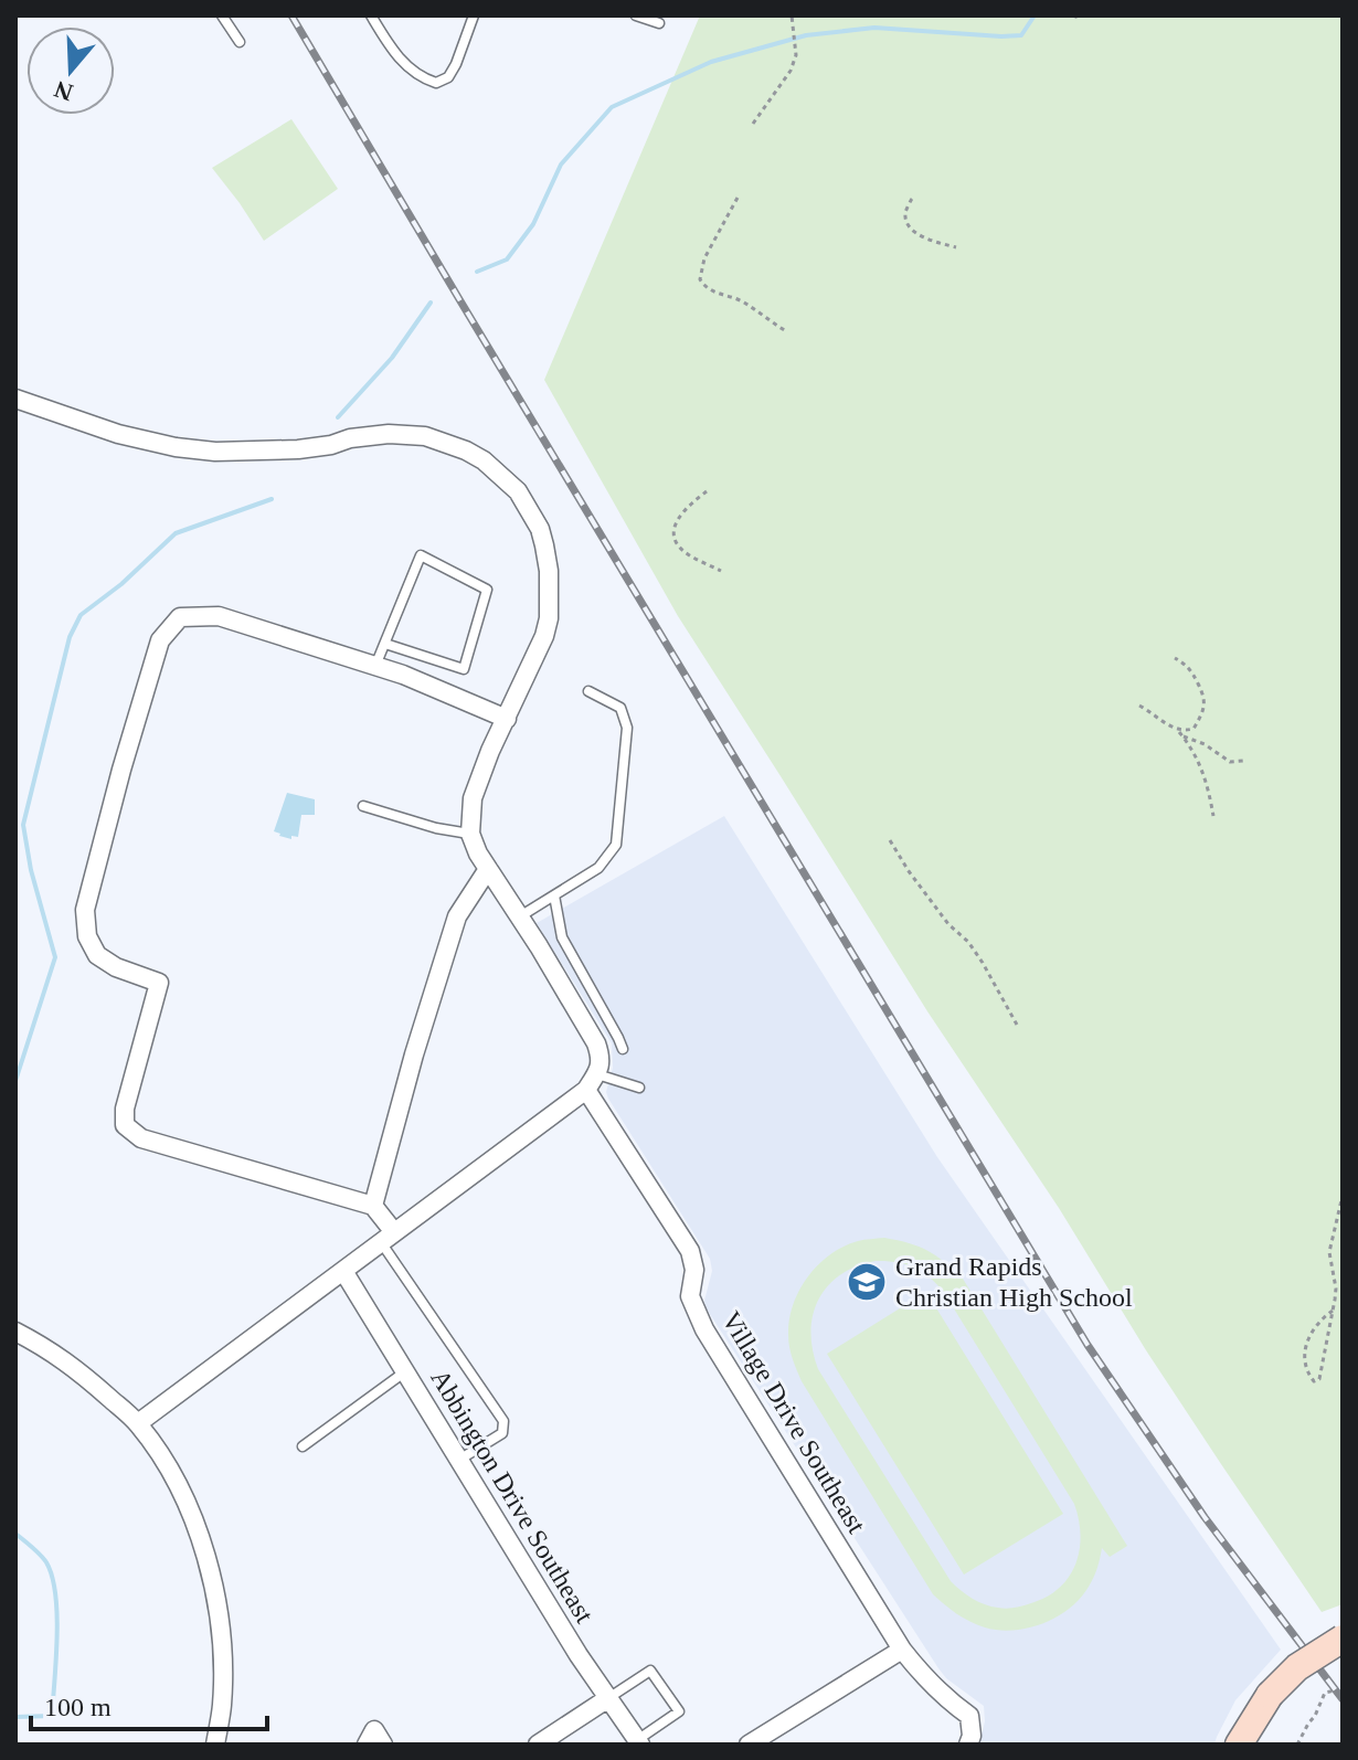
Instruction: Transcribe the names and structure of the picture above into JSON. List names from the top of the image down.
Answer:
{
  "streets": {
    "street": ["Village Drive Southeast", "Abbington Drive Southeast"]
  },
  "places": {
    "school or university": ["Grand Rapids Christian High School"]
  },
  "scale_bar": "100 m",
  "north": "bottom"
}
